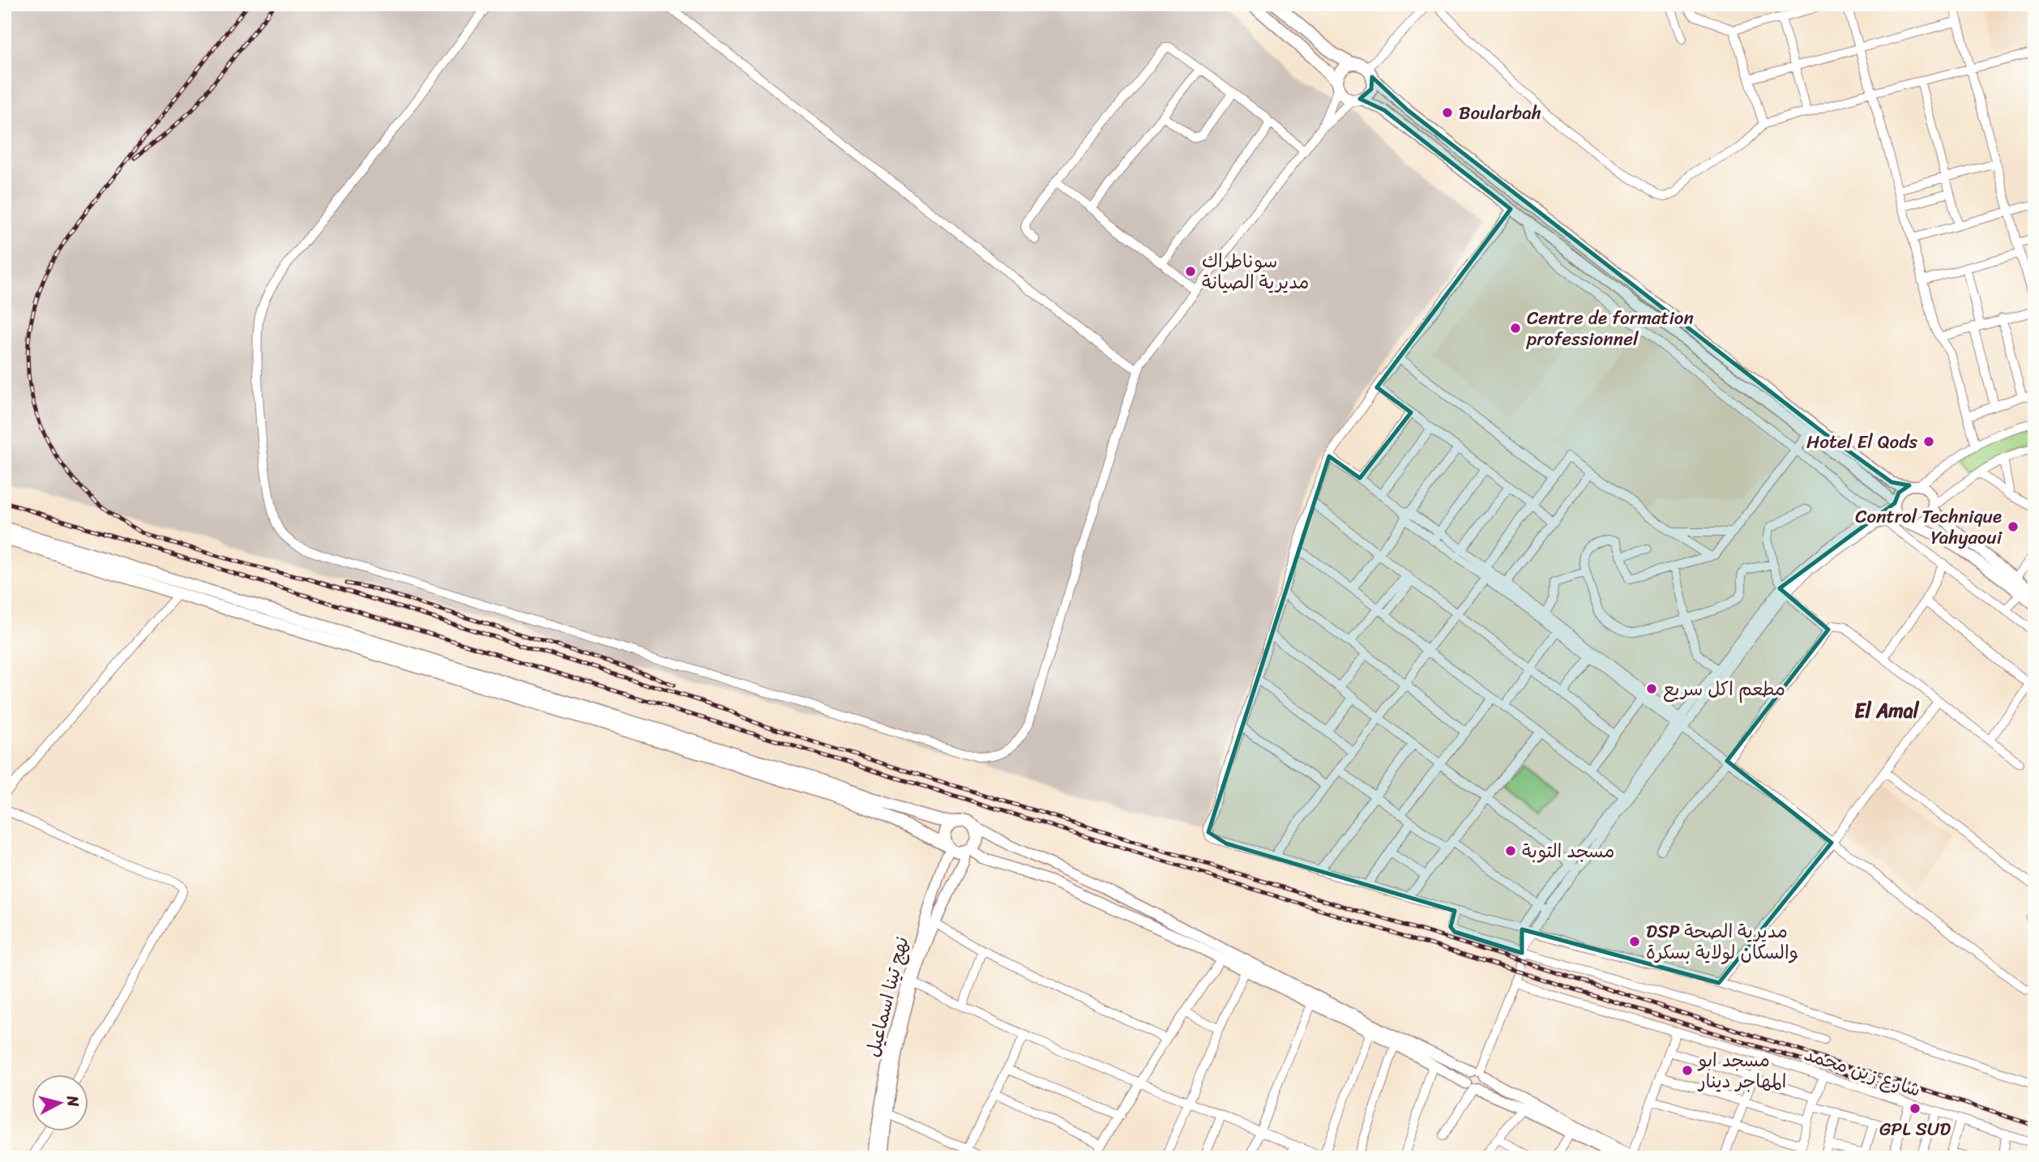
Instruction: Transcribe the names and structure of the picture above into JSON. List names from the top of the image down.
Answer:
{
  "streets": {
    "main road": ["نهج تينا اسماعيل"],
    "street": ["شارع زين محمد"]
  },
  "districts": ["El Amal"],
  "places": [
    "Boularbah",
    "سوناطراك مديرية الصيانة",
    "Centre de formation professionnel",
    "Hotel El Qods",
    "Control Technique Yahyaoui",
    "مطعم اكل سريع",
    "مسجد التوبة",
    "DSP مديرية الصحة والسكان لولاية بسكرة",
    "مسجد ابو المهاجر دينار",
    "GPL SUD"
  ],
  "north": "right"
}
